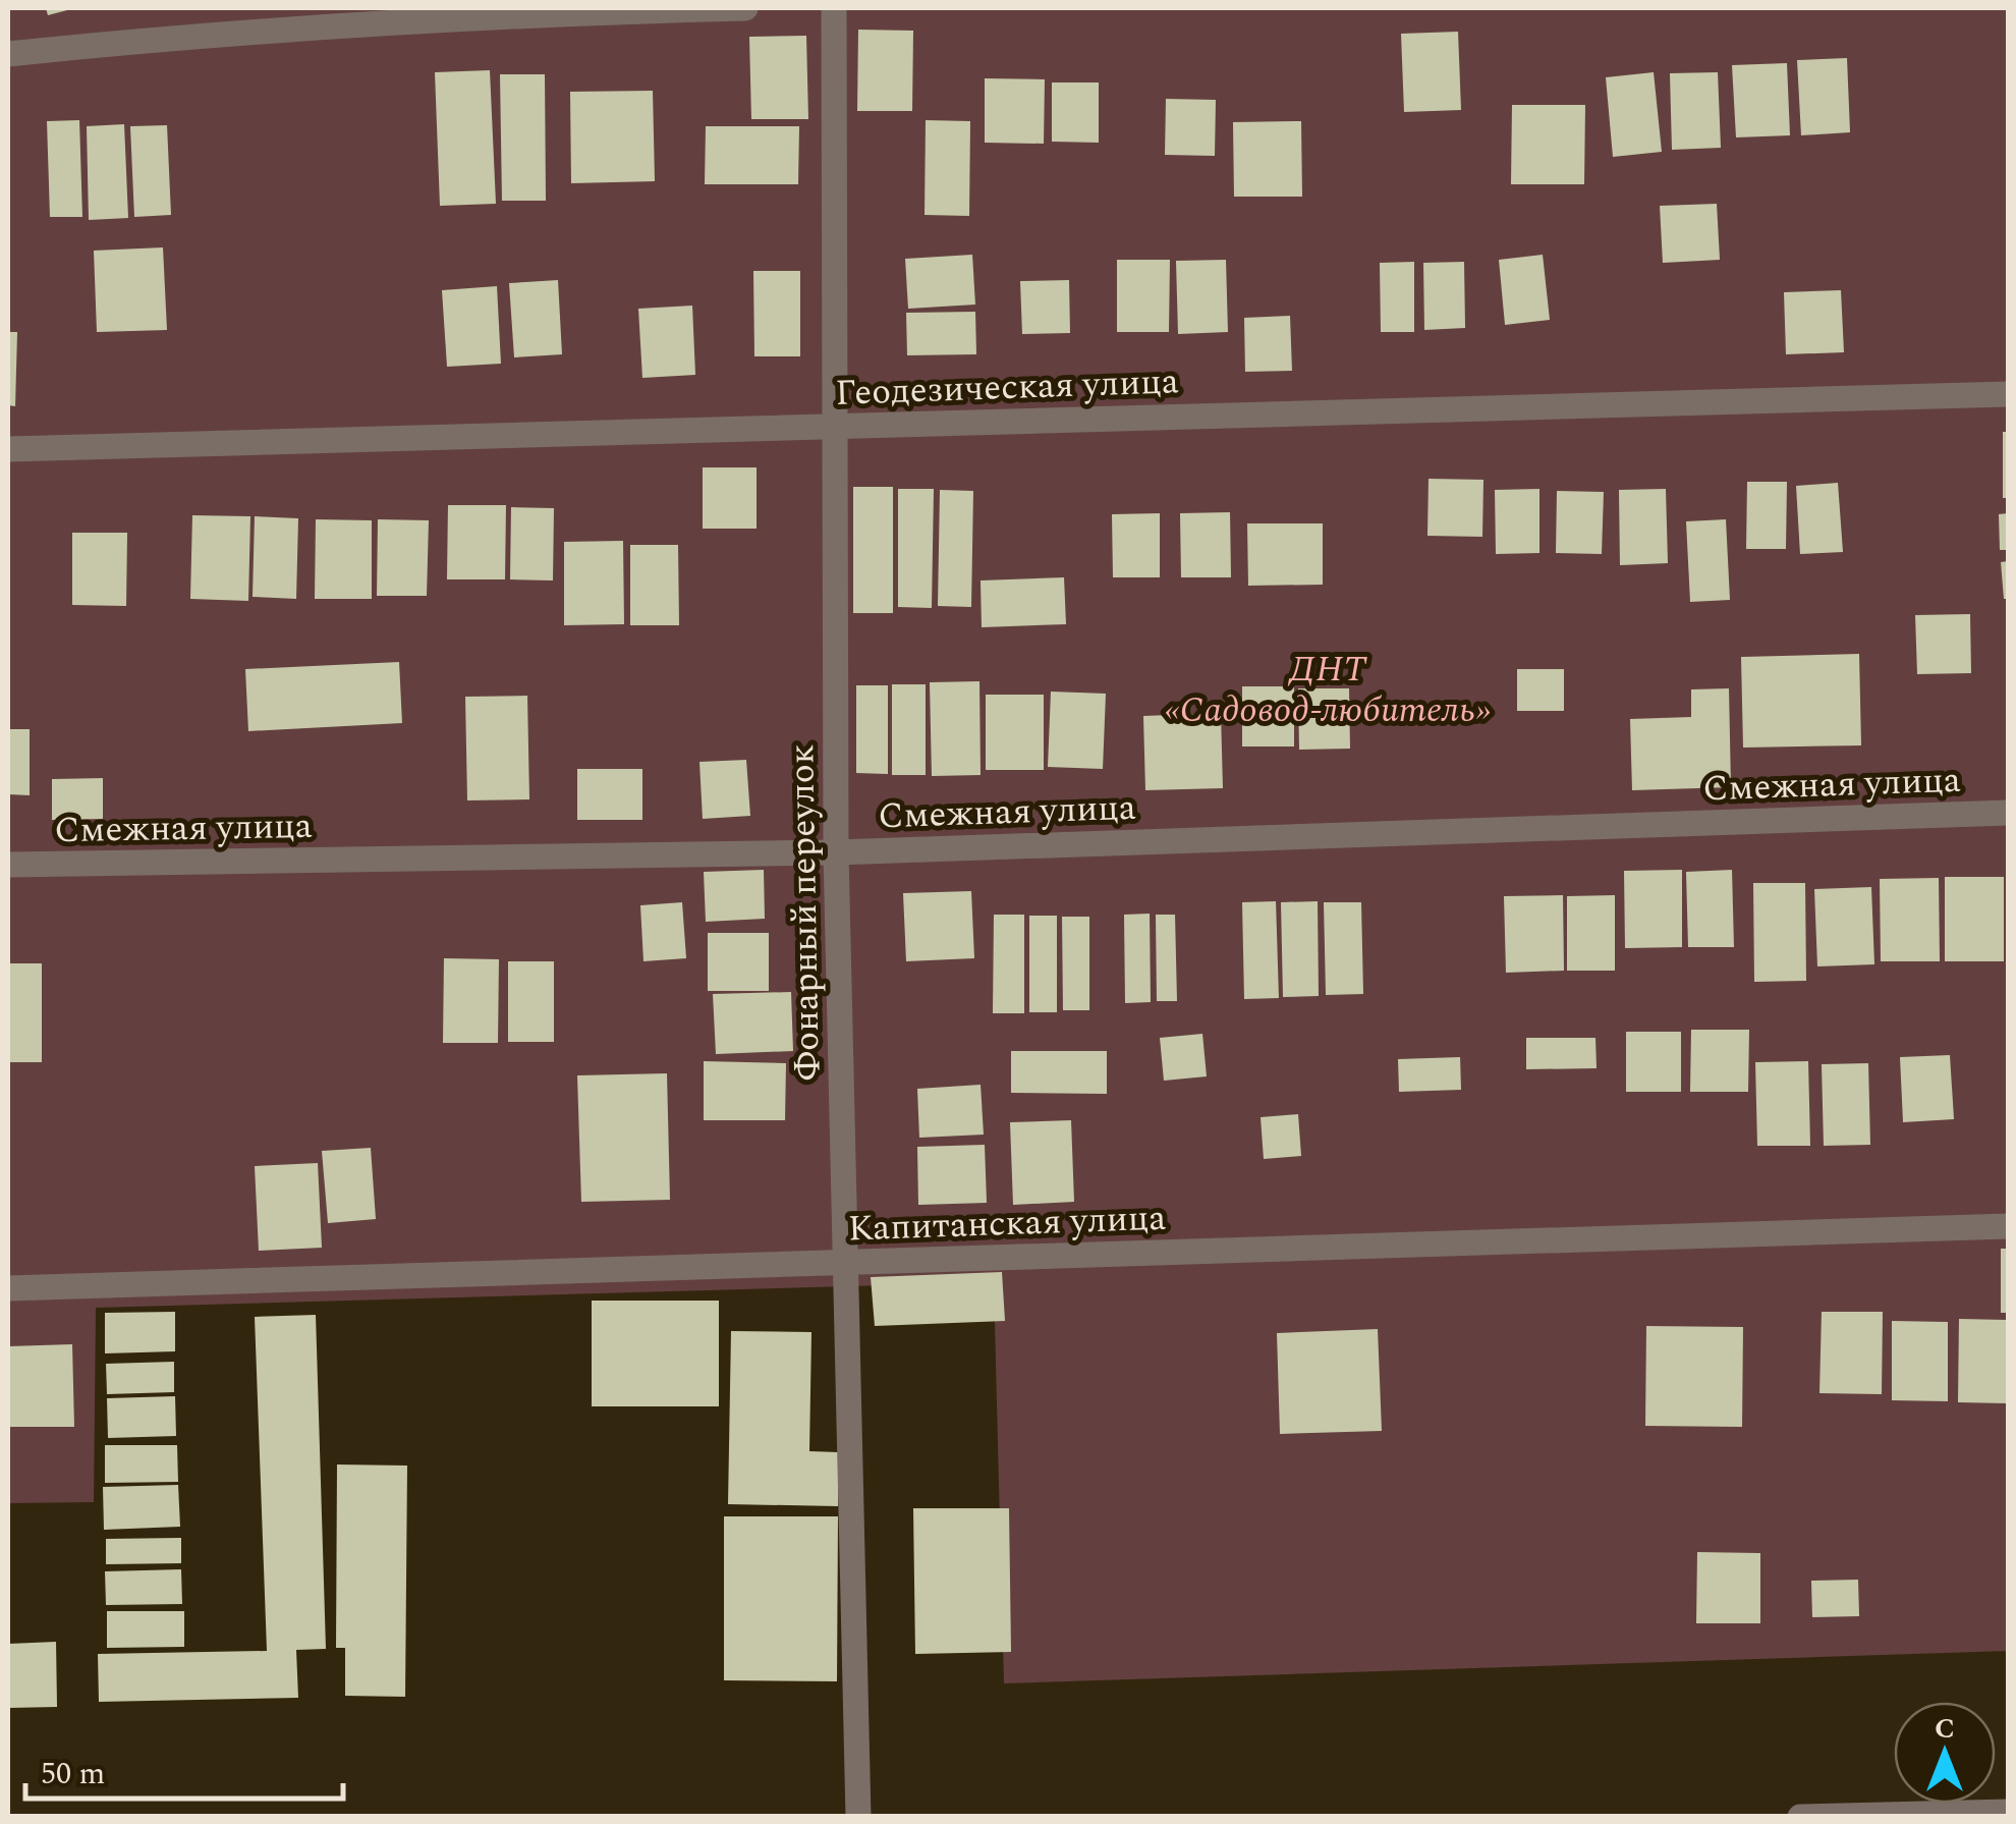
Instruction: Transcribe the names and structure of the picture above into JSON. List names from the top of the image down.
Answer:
{
  "streets": {
    "street": [
      "Геодезическая улица",
      "Смежная улица",
      "Фонарный переулок",
      "Капитанская улица"
    ]
  },
  "crossings": [
    ["Геодезическая улица", "Фонарный переулок"],
    ["Смежная улица", "Фонарный переулок"],
    ["Фонарный переулок", "Капитанская улица"]
  ],
  "parks": ["ДНТ «Садовод-любитель»"],
  "scale_bar": "50 m",
  "north": "top"
}
